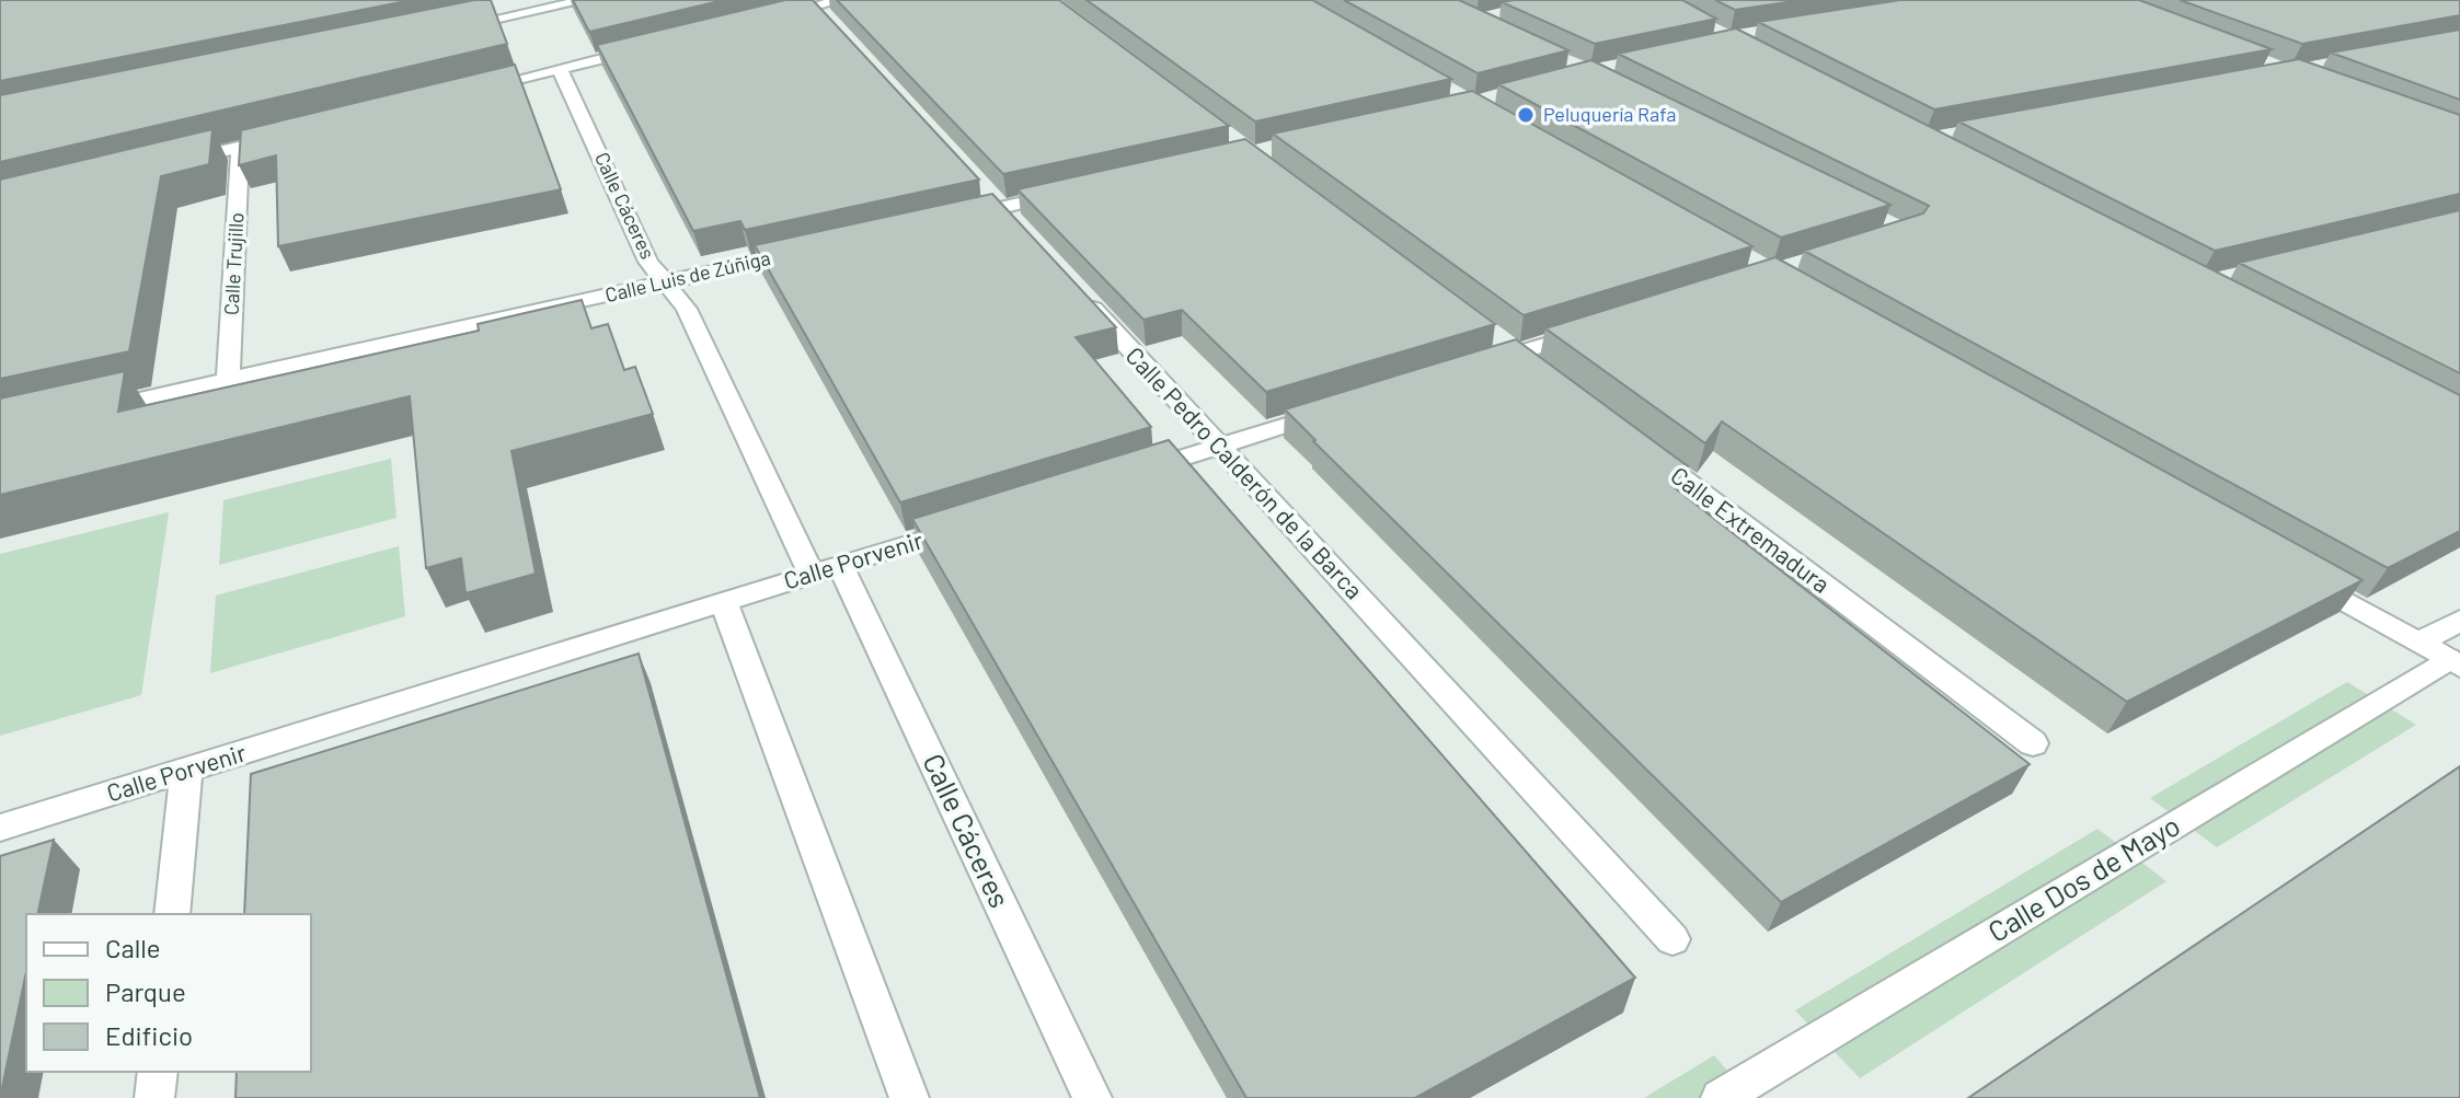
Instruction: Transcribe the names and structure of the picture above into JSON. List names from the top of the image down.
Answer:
{
  "streets": {
    "street": [
      "Calle Cáceres",
      "Calle Trujillo",
      "Calle Luis de Zúñiga",
      "Calle Pedro Calderón de la Barca",
      "Calle Extremadura",
      "Calle Porvenir",
      "Calle Dos de Mayo"
    ]
  },
  "crossings": [
    ["Calle Cáceres", "Calle Luis de Zúñiga"],
    ["Calle Cáceres", "Calle Porvenir"],
    ["Calle Trujillo", "Calle Luis de Zúñiga"]
  ],
  "places": ["Peluquería Rafa"],
  "legend": ["Calle", "Parque", "Edificio"]
}
